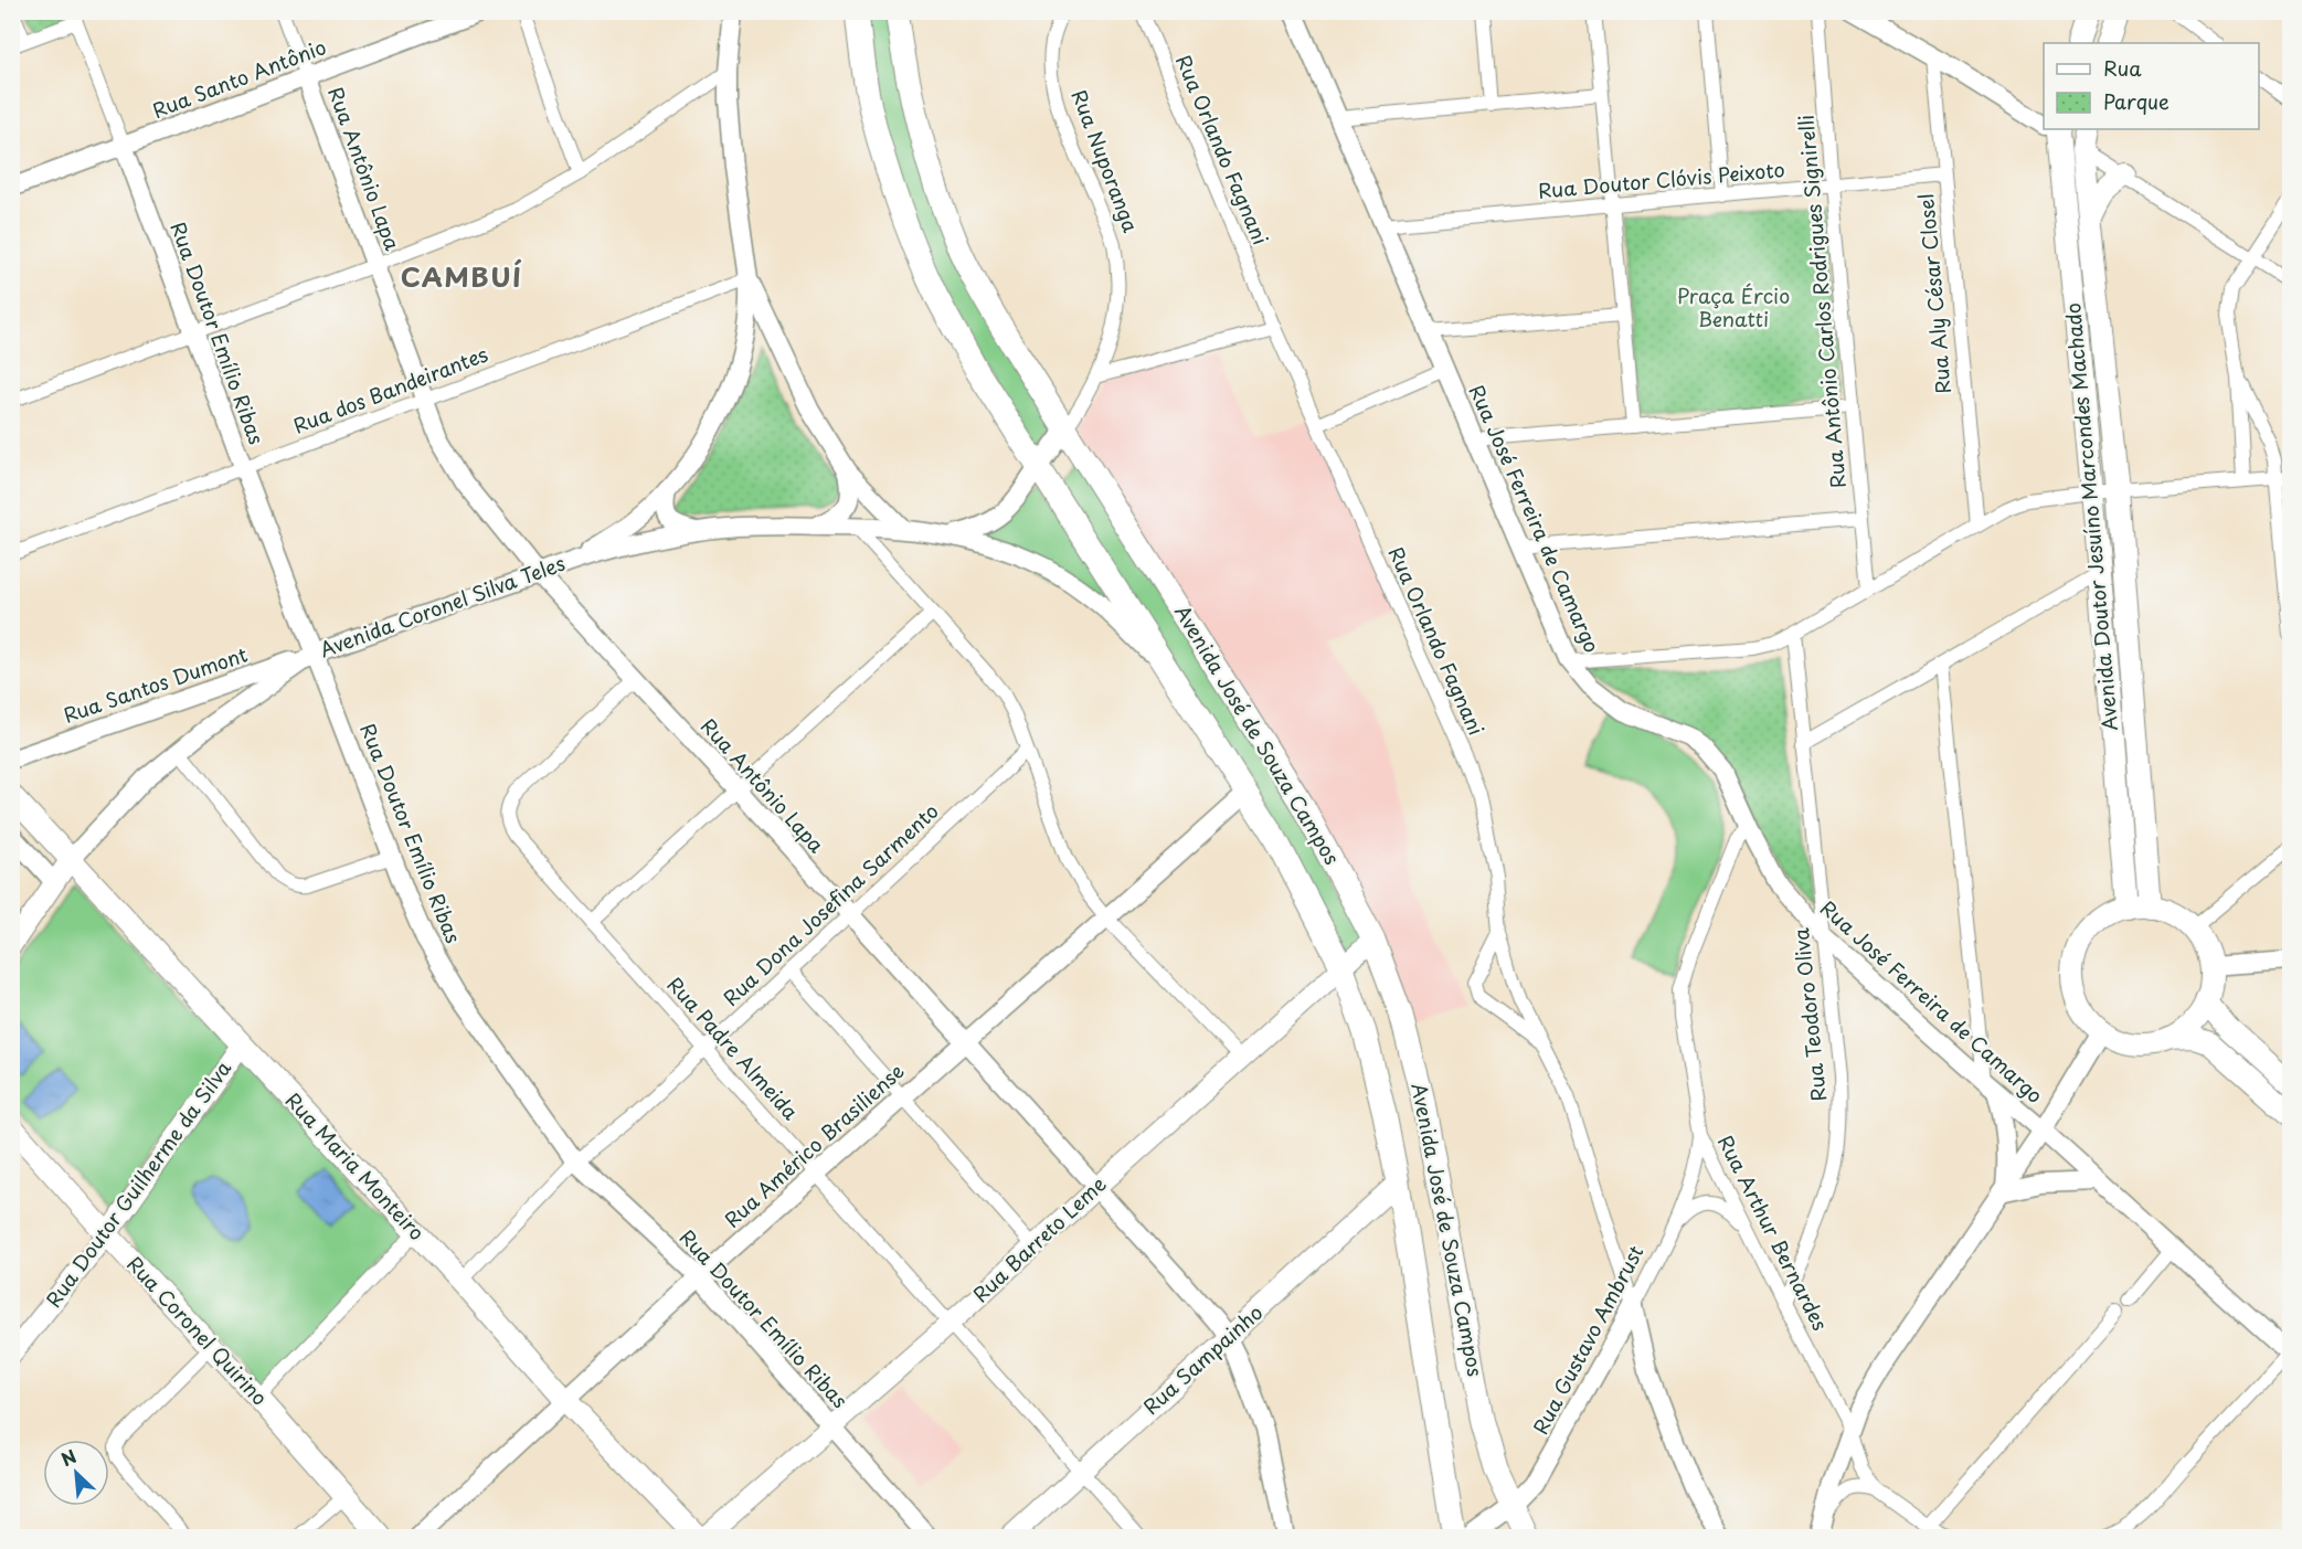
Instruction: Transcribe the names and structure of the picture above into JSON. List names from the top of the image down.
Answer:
{
  "streets": {
    "highway": ["Avenida José de Souza Campos"],
    "main road": [
      "Avenida Doutor Jesuíno Marcondes Machado",
      "Avenida Coronel Silva Teles",
      "Rua Maria Monteiro",
      "Rua Doutor Guilherme da Silva",
      "Rua Barreto Leme",
      "Rua Coronel Quirino",
      "Rua Sampainho"
    ],
    "street": [
      "Rua Santo Antônio",
      "Rua Orlando Fagnani",
      "Rua Nuporanga",
      "Rua Antônio Lapa",
      "Rua Doutor Clóvis Peixoto",
      "Rua Aly César Closel",
      "Rua Antônio Carlos Rodrigues Signirelli",
      "Rua Doutor Emílio Ribas",
      "Rua dos Bandeirantes",
      "Rua José Ferreira de Camargo",
      "Rua Santos Dumont",
      "Rua Dona Josefina Sarmento",
      "Rua Teodoro Oliva",
      "Rua Padre Almeida",
      "Rua Américo Brasiliense",
      "Rua Arthur Bernardes",
      "Rua Gustavo Ambrust"
    ]
  },
  "crossings": [
    ["Rua Santo Antônio", "Rua Antônio Lapa"],
    ["Rua Santo Antônio", "Rua Doutor Emílio Ribas"],
    ["Rua Orlando Fagnani", "Rua Gustavo Ambrust"],
    ["Rua Nuporanga", "Avenida Coronel Silva Teles"],
    ["Rua Nuporanga", "Avenida José de Souza Campos"],
    ["Rua Antônio Lapa", "Rua dos Bandeirantes"],
    ["Rua Antônio Lapa", "Avenida Coronel Silva Teles"],
    ["Rua Antônio Lapa", "Rua Dona Josefina Sarmento"],
    ["Rua Antônio Lapa", "Rua Padre Almeida"],
    ["Rua Antônio Lapa", "Rua Américo Brasiliense"],
    ["Rua Antônio Lapa", "Rua Barreto Leme"],
    ["Rua Antônio Lapa", "Rua Sampainho"],
    ["Rua Doutor Clóvis Peixoto", "Rua Aly César Closel"],
    ["Rua Doutor Clóvis Peixoto", "Rua Antônio Carlos Rodrigues Signirelli"],
    ["Rua Doutor Clóvis Peixoto", "Rua José Ferreira de Camargo"],
    ["Rua Doutor Emílio Ribas", "Rua dos Bandeirantes"],
    ["Rua Doutor Emílio Ribas", "Avenida Coronel Silva Teles"],
    ["Rua Doutor Emílio Ribas", "Rua Santos Dumont"],
    ["Rua Doutor Emílio Ribas", "Rua Dona Josefina Sarmento"],
    ["Rua Doutor Emílio Ribas", "Rua Américo Brasiliense"],
    ["Rua Doutor Emílio Ribas", "Rua Barreto Leme"],
    ["Rua José Ferreira de Camargo", "Rua Teodoro Oliva"],
    ["Rua José Ferreira de Camargo", "Rua Arthur Bernardes"],
    ["Avenida Coronel Silva Teles", "Rua Santos Dumont"],
    ["Avenida Coronel Silva Teles", "Avenida José de Souza Campos"],
    ["Avenida Coronel Silva Teles", "Rua Maria Monteiro"],
    ["Avenida José de Souza Campos", "Rua Américo Brasiliense"],
    ["Avenida José de Souza Campos", "Rua Barreto Leme"],
    ["Avenida José de Souza Campos", "Rua Gustavo Ambrust"],
    ["Avenida José de Souza Campos", "Rua Sampainho"],
    ["Rua Dona Josefina Sarmento", "Rua Padre Almeida"],
    ["Rua Dona Josefina Sarmento", "Rua Maria Monteiro"],
    ["Rua Teodoro Oliva", "Rua Arthur Bernardes"],
    ["Rua Padre Almeida", "Rua Américo Brasiliense"],
    ["Rua Padre Almeida", "Rua Barreto Leme"],
    ["Rua Padre Almeida", "Rua Sampainho"],
    ["Rua Américo Brasiliense", "Rua Maria Monteiro"],
    ["Rua Maria Monteiro", "Rua Doutor Guilherme da Silva"],
    ["Rua Doutor Guilherme da Silva", "Rua Coronel Quirino"],
    ["Rua Arthur Bernardes", "Rua Gustavo Ambrust"]
  ],
  "districts": ["CAMBUÍ"],
  "parks": ["Praça Ércio Benatti"],
  "legend": ["Rua", "Parque"],
  "north": "top left"
}
